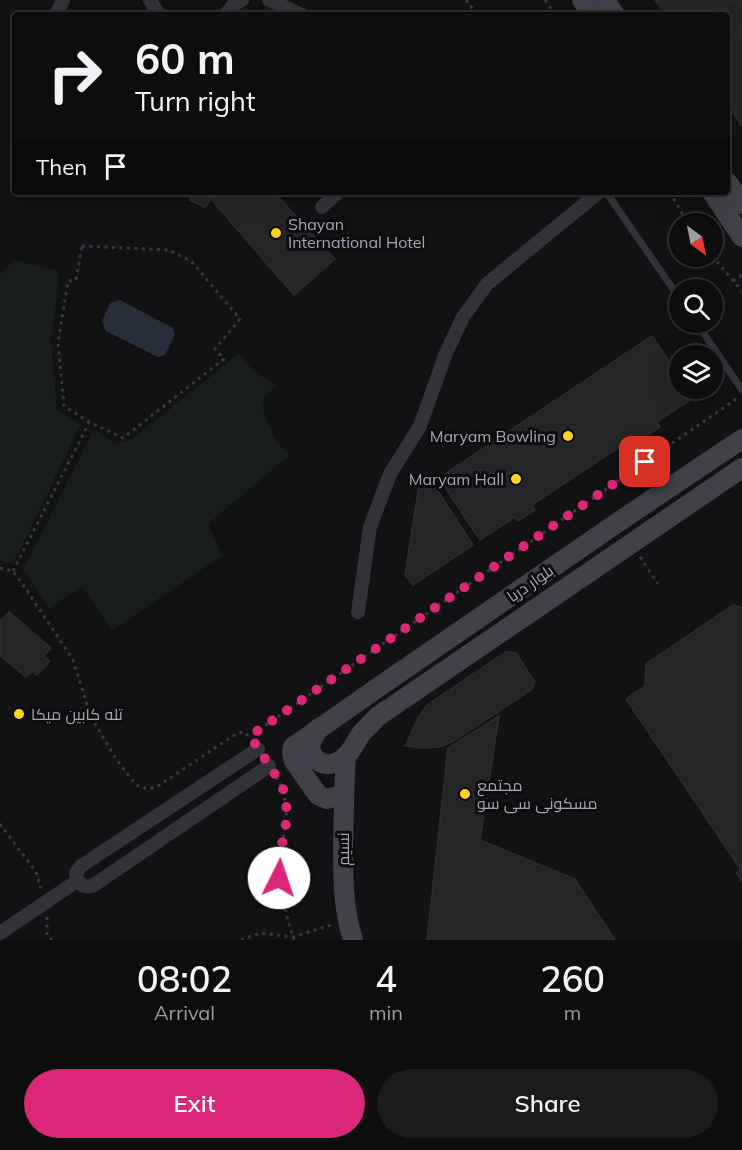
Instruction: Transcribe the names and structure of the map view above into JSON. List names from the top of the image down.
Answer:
{
  "streets": {
    "main road": ["بلوار دریا", "نسیم"]
  },
  "crossings": [
    ["بلوار دریا", "نسیم"]
  ],
  "places": [
    "Shayan International Hotel",
    "Maryam Bowling",
    "Maryam Hall",
    "تله کابین میکا",
    "مجتمع مسکونی سی سو"
  ],
  "north": "bottom right",
  "page": {
    "turn": ["60 m", "Turn right"],
    "then": "Then",
    "eta": [
      "08:02",
      "Arrival",
      "4",
      "min",
      "260",
      "m"
    ],
    "buttons": ["Exit", "Share"]
  }
}
